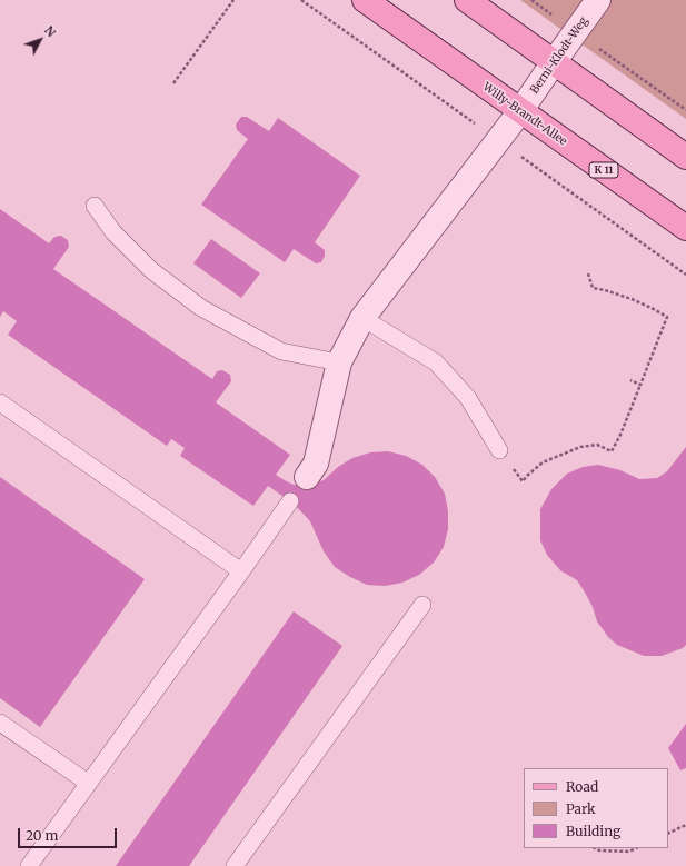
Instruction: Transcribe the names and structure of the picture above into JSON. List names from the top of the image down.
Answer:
{
  "streets": {
    "main road": ["Willy-Brandt-Allee", "K 11"],
    "street": ["Berni-Klodt-Weg"]
  },
  "crossings": [
    ["Berni-Klodt-Weg", "Willy-Brandt-Allee"]
  ],
  "legend": ["Road", "Park", "Building"],
  "scale_bar": "20 m",
  "north": "top right"
}
